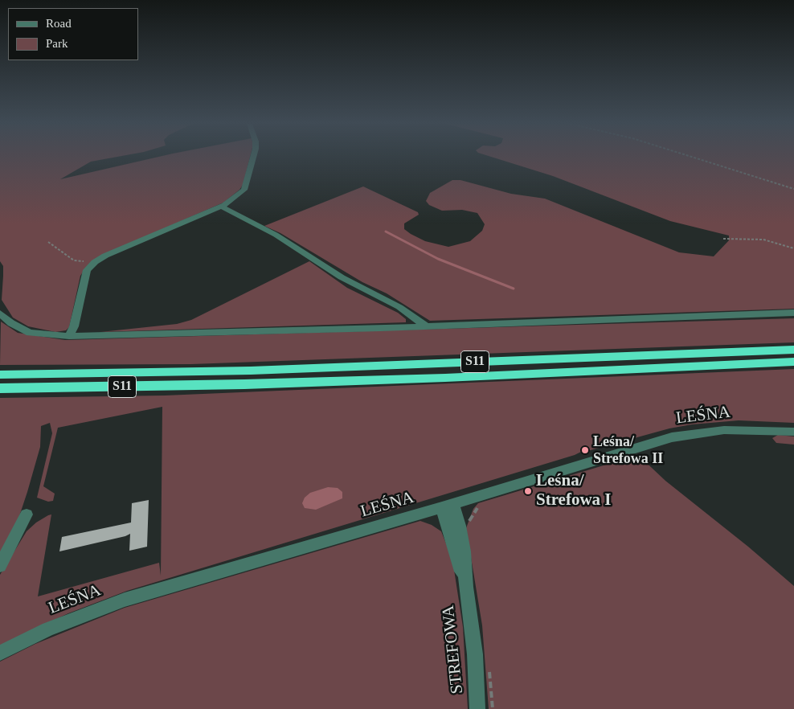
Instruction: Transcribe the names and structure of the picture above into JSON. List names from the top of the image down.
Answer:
{
  "streets": {
    "highway": ["S11"],
    "street": ["LEŚNA", "STREFOWA"]
  },
  "crossings": [
    ["LEŚNA", "STREFOWA"]
  ],
  "places": ["Leśna/ Strefowa II", "Leśna/ Strefowa I"],
  "legend": ["Road", "Park"]
}
